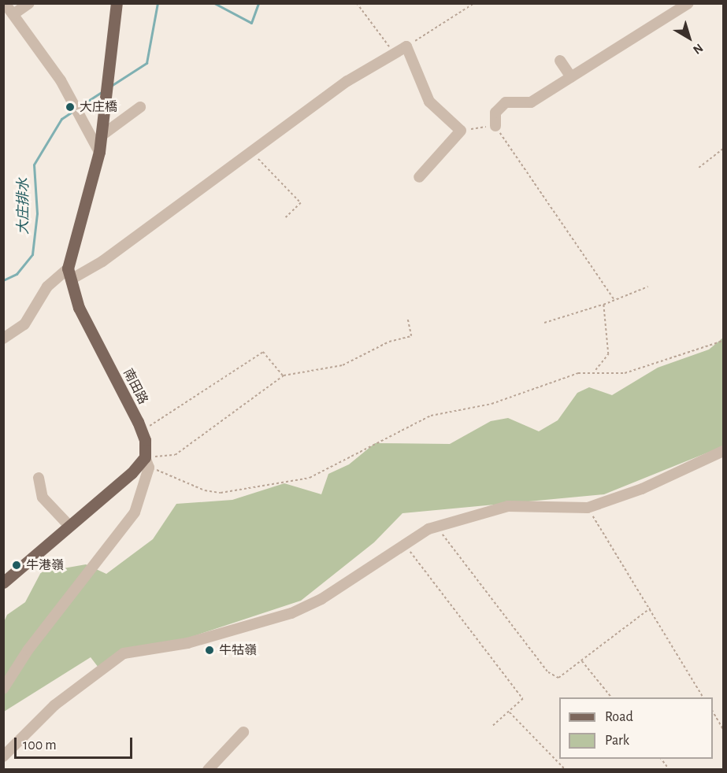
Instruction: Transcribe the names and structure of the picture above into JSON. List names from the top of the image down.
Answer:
{
  "streets": {
    "main road": ["南田路"]
  },
  "water": ["大庄排水"],
  "places": ["大庄橋", "牛港嶺", "牛牯嶺"],
  "legend": ["Road", "Park"],
  "scale_bar": "100 m",
  "north": "bottom right"
}
